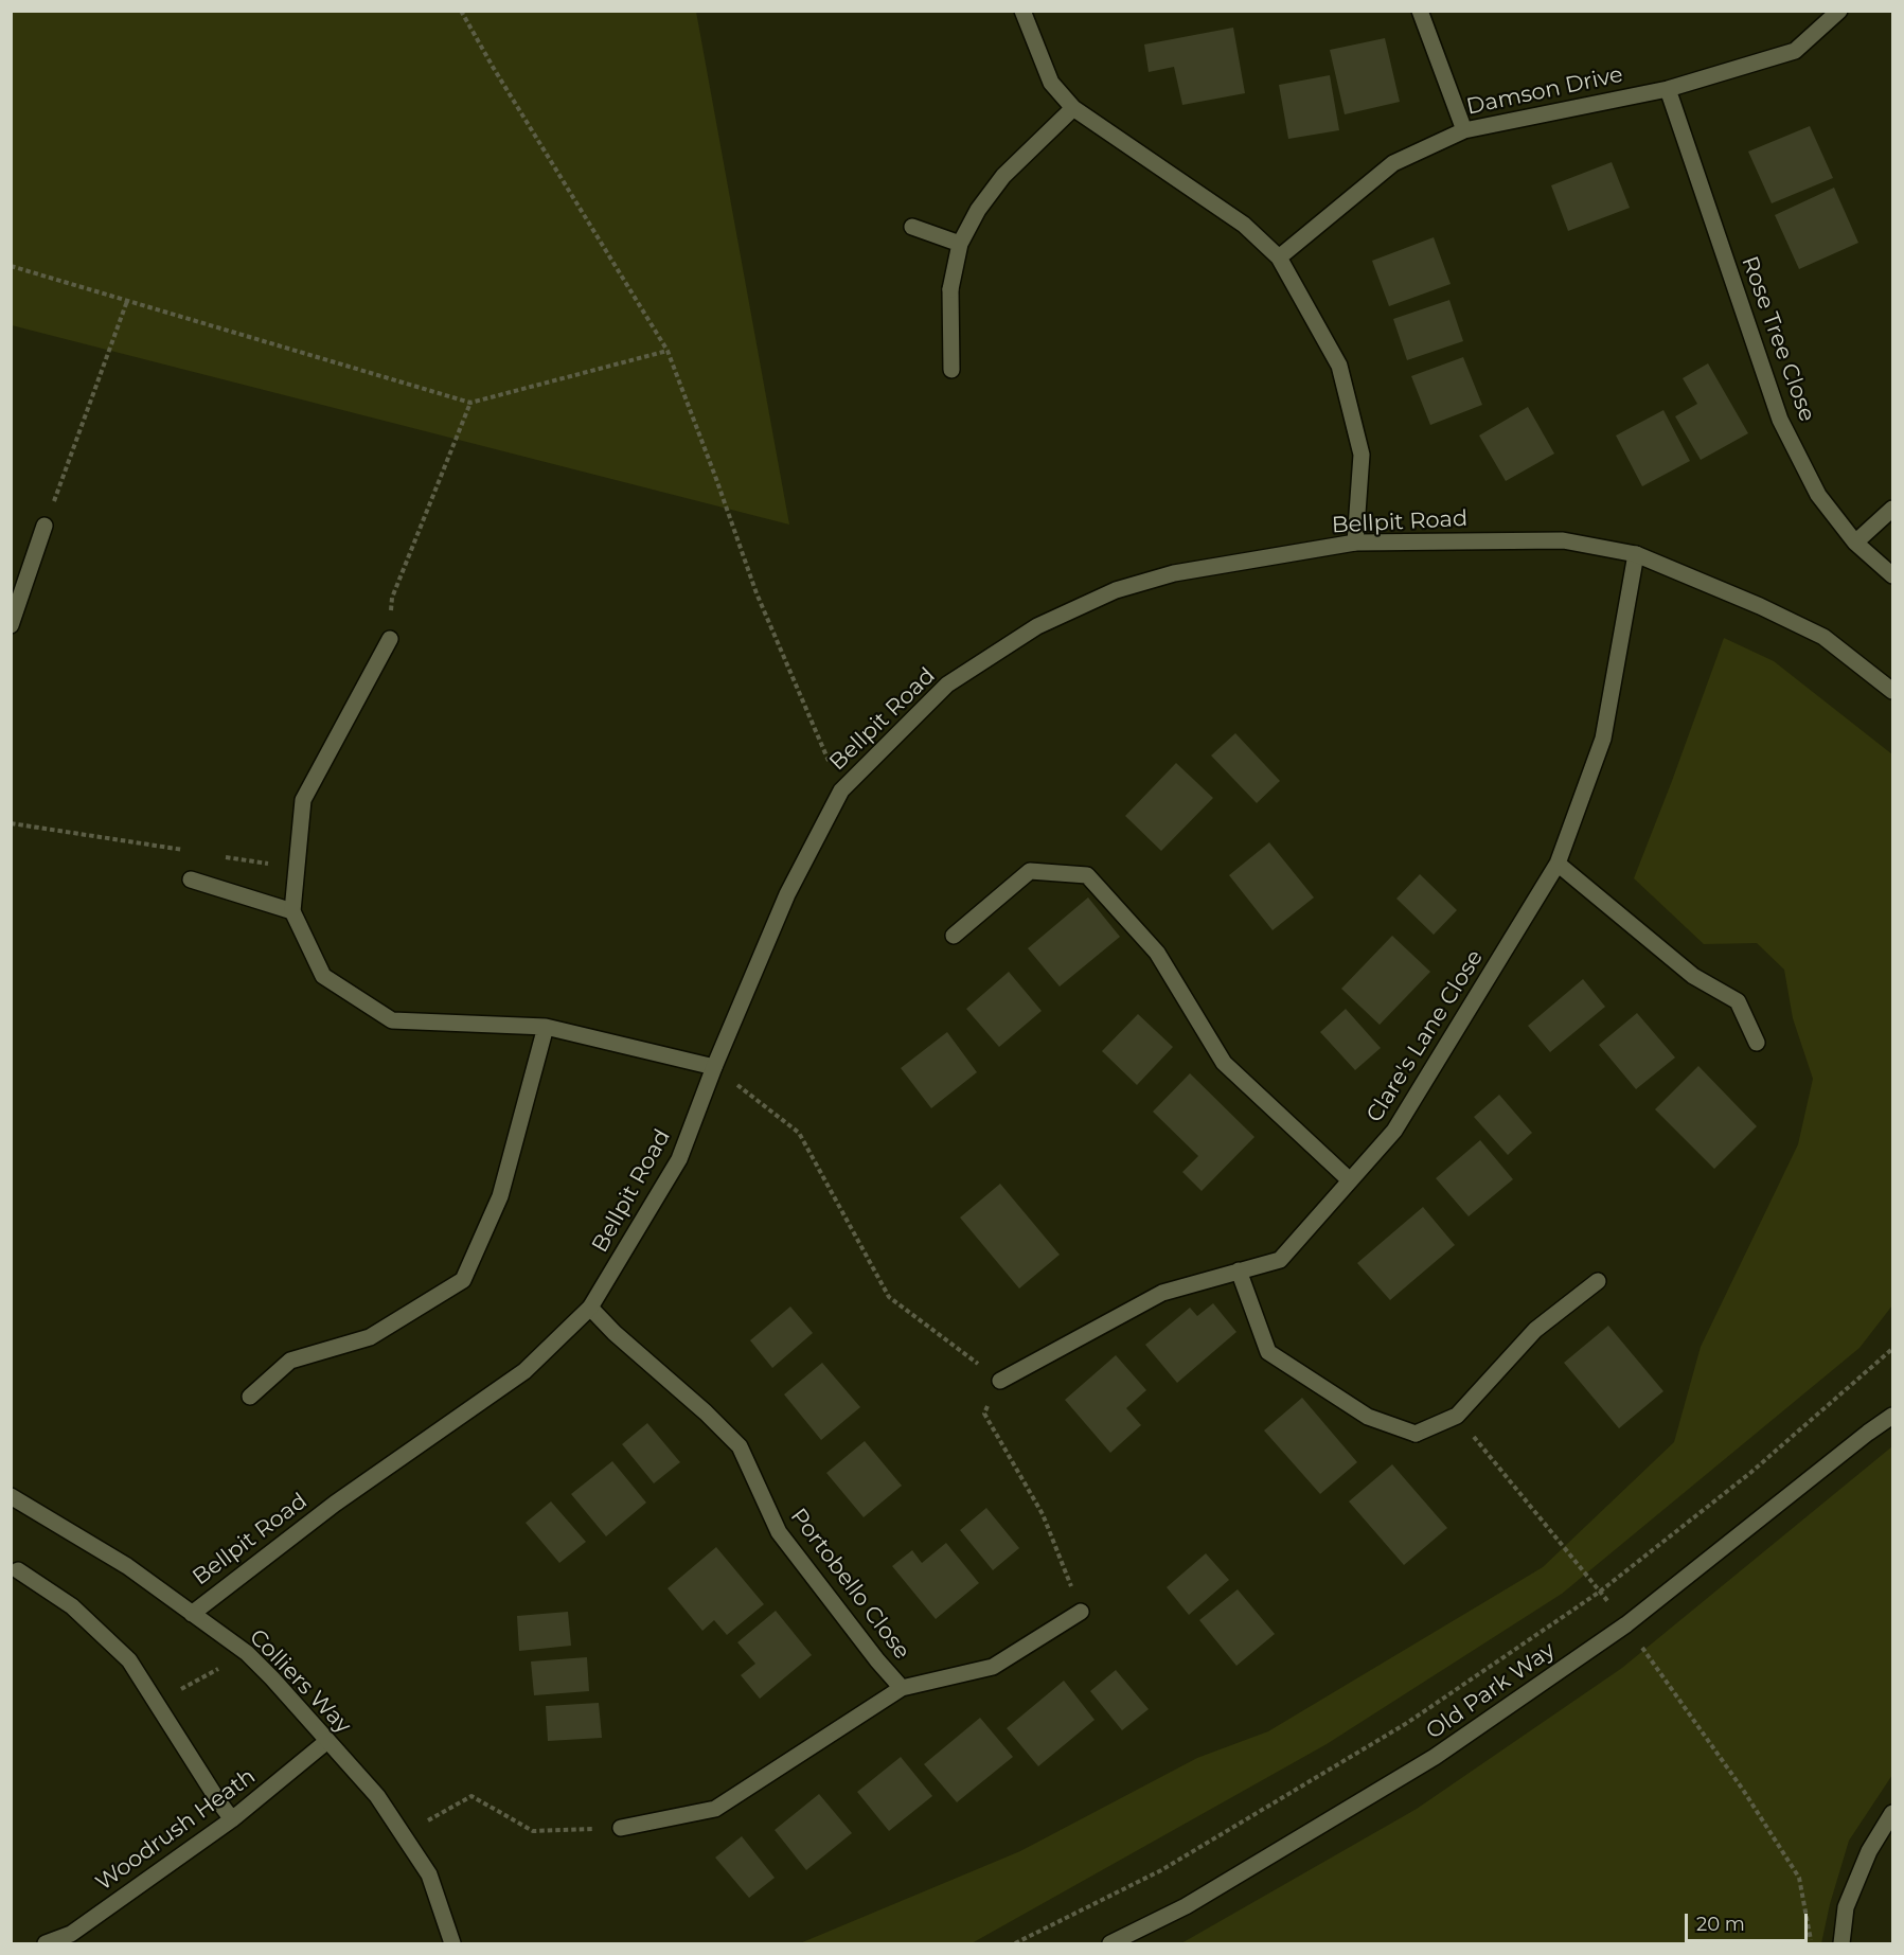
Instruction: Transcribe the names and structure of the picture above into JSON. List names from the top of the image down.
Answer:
{
  "streets": {
    "street": [
      "Damson Drive",
      "Rose Tree Close",
      "Bellpit Road",
      "Clare's Lane Close",
      "Portobello Close",
      "Colliers Way",
      "Old Park Way",
      "Woodrush Heath"
    ]
  },
  "crossings": [
    ["Damson Drive", "Rose Tree Close"],
    ["Bellpit Road", "Clare's Lane Close"],
    ["Bellpit Road", "Portobello Close"],
    ["Bellpit Road", "Colliers Way"],
    ["Colliers Way", "Woodrush Heath"]
  ],
  "scale_bar": "20 m"
}
